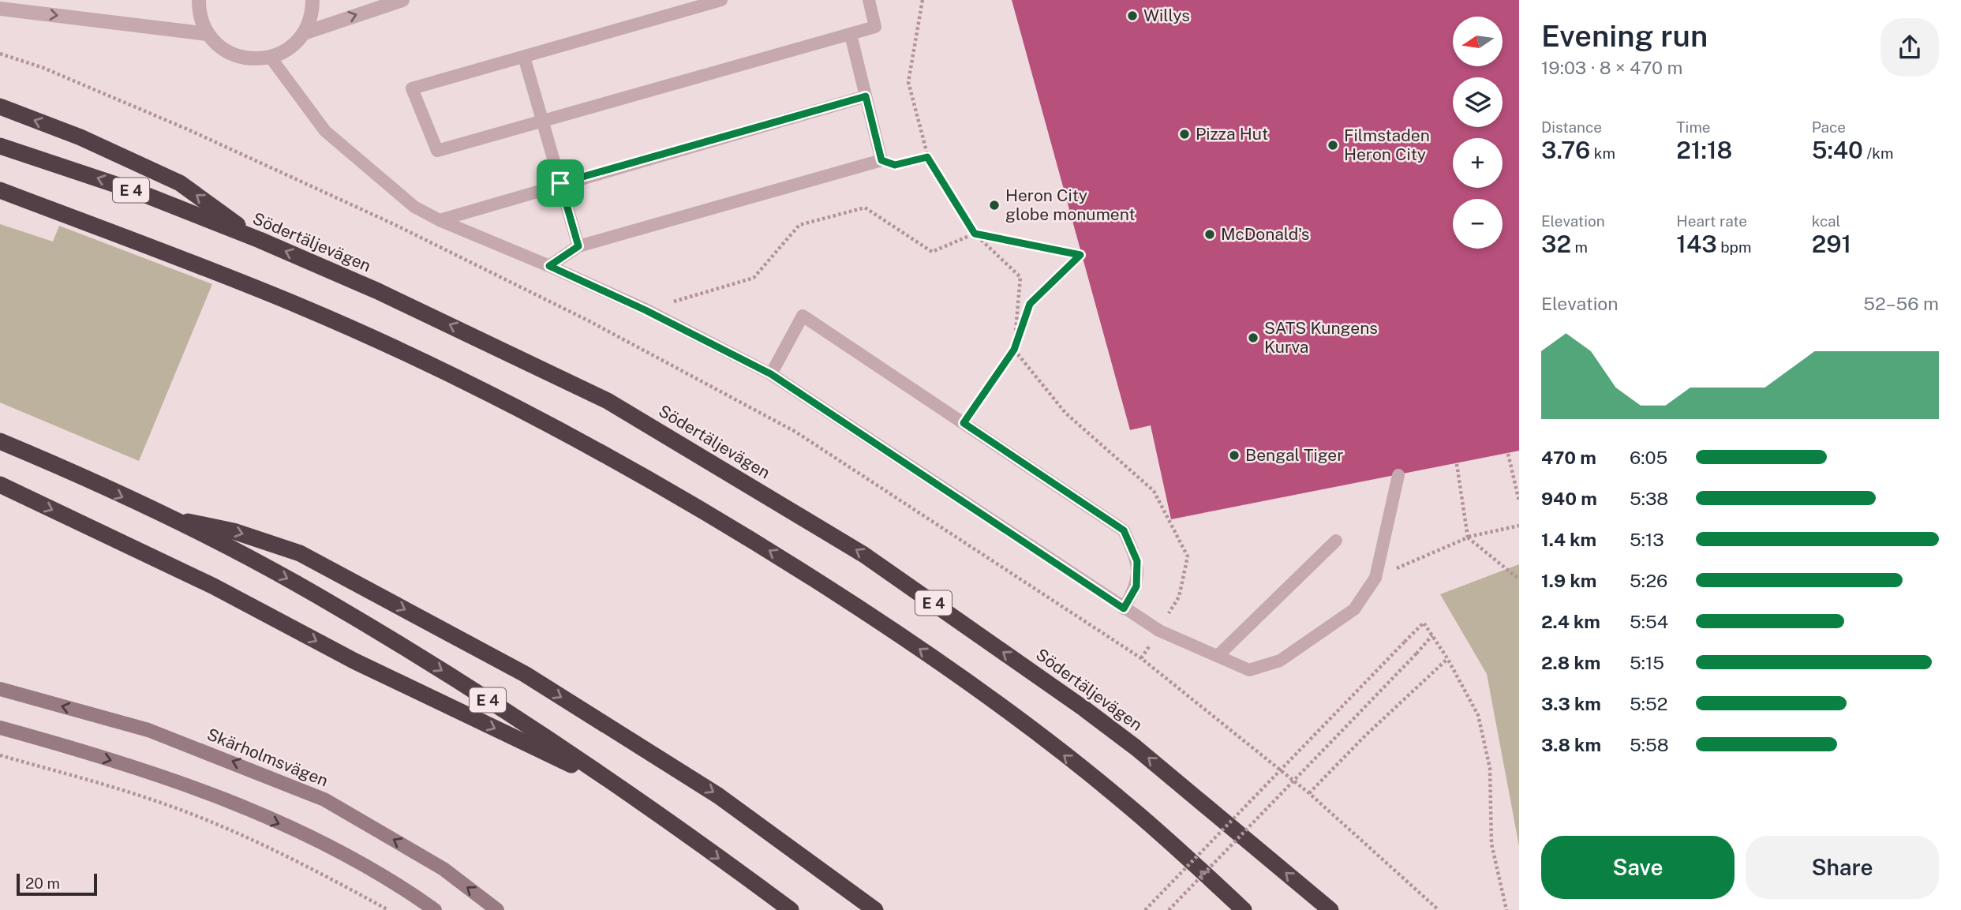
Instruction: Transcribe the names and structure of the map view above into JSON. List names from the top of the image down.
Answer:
{
  "streets": {
    "highway": ["E 4", "Södertäljevägen"],
    "main road": ["Skärholmsvägen"]
  },
  "places": [
    "Willys",
    "Pizza Hut",
    "Filmstaden Heron City",
    "Heron City globe monument",
    "McDonald's",
    "SATS Kungens Kurva",
    "Bengal Tiger"
  ],
  "scale_bar": "20 m",
  "north": "left",
  "page": {
    "heading": ["Evening run", "19:03 · 8 × 470 m"],
    "map_buttons": ["+", "−"],
    "stats": [
      ["Distance", "3.76 km"],
      ["Time", "21:18"],
      ["Pace", "5:40 /km"],
      ["Elevation", "32 m"],
      ["Heart rate", "143 bpm"],
      ["kcal", "291"]
    ],
    "chart": ["Elevation", "52–56 m"],
    "list": [
      {
        "name": "470 m",
        "note": "6:05"
      },
      {
        "name": "940 m",
        "note": "5:38"
      },
      {
        "name": "1.4 km",
        "note": "5:13"
      },
      {
        "name": "1.9 km",
        "note": "5:26"
      },
      {
        "name": "2.4 km",
        "note": "5:54"
      },
      {
        "name": "2.8 km",
        "note": "5:15"
      },
      {
        "name": "3.3 km",
        "note": "5:52"
      },
      {
        "name": "3.8 km",
        "note": "5:58"
      }
    ],
    "buttons": ["Save", "Share"],
    "scale": "20 m"
  }
}
